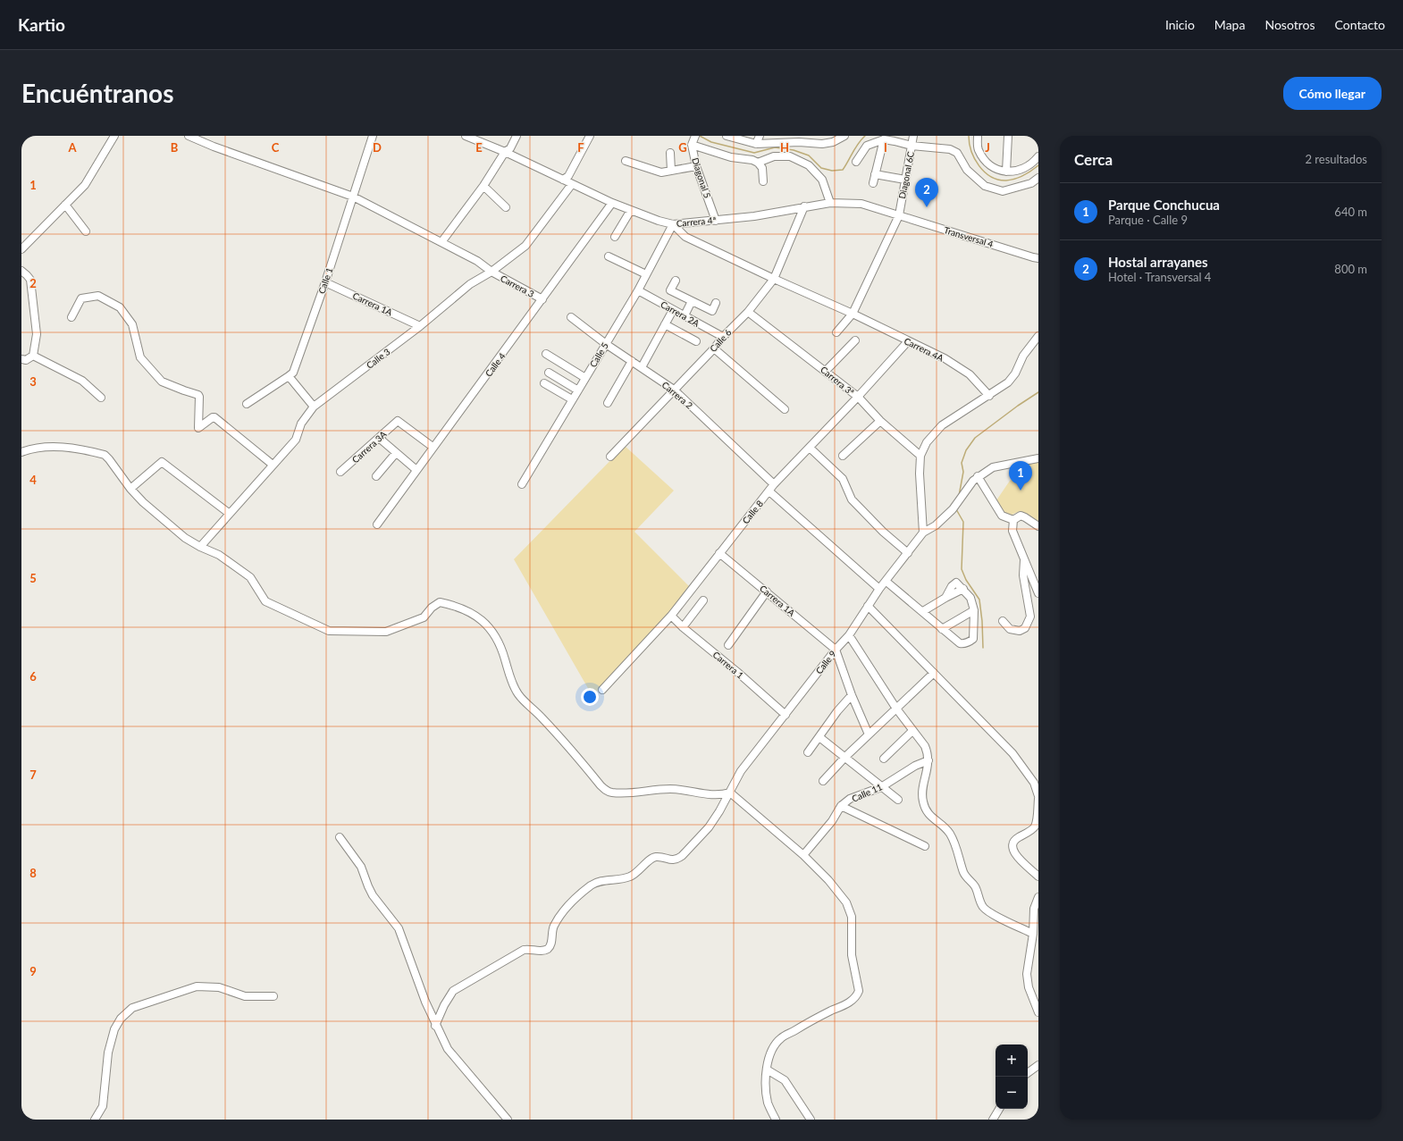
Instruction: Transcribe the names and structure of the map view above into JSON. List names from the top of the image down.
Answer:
{
  "streets": {
    "street": [
      "Diagonal 6C",
      "Diagonal 5",
      "Carrera 4ª",
      "Transversal 4",
      "Calle 1",
      "Carrera 3",
      "Carrera 1A",
      "Carrera 2A",
      "Calle 6",
      "Carrera 4A",
      "Calle 5",
      "Calle 3",
      "Calle 4",
      "Carrera 3ª",
      "Carrera 2",
      "Carrera 3A",
      "Calle 8",
      "Calle 9",
      "Carrera 1",
      "Calle 11"
    ]
  },
  "crossings": [
    ["Diagonal 6C", "Carrera 4ª"],
    ["Diagonal 6C", "Transversal 4"],
    ["Diagonal 6C", "Carrera 4A"],
    ["Diagonal 5", "Carrera 4ª"],
    ["Carrera 4ª", "Transversal 4"],
    ["Carrera 4ª", "Calle 6"],
    ["Carrera 4ª", "Carrera 4A"],
    ["Carrera 4ª", "Calle 5"],
    ["Carrera 4ª", "Calle 3"],
    ["Carrera 4ª", "Calle 4"],
    ["Calle 1", "Carrera 3"],
    ["Calle 1", "Carrera 1A"],
    ["Carrera 3", "Calle 3"],
    ["Carrera 3", "Calle 4"],
    ["Carrera 1A", "Calle 3"],
    ["Carrera 1A", "Calle 8"],
    ["Carrera 1A", "Calle 9"],
    ["Carrera 2A", "Calle 6"],
    ["Carrera 2A", "Calle 5"],
    ["Calle 6", "Carrera 4A"],
    ["Calle 6", "Carrera 3ª"],
    ["Calle 6", "Carrera 2"],
    ["Carrera 4A", "Calle 5"],
    ["Carrera 4A", "Calle 8"],
    ["Calle 5", "Carrera 2"],
    ["Calle 4", "Carrera 3A"],
    ["Carrera 3ª", "Calle 8"],
    ["Carrera 2", "Calle 8"],
    ["Calle 8", "Carrera 1"],
    ["Calle 9", "Carrera 1"]
  ],
  "page": {
    "header": "Kartio",
    "nav": [
      "Inicio",
      "Mapa",
      "Nosotros",
      "Contacto"
    ],
    "buttons": "Cómo llegar",
    "title": "Encuéntranos",
    "heading": ["Cerca", "2 resultados"],
    "pins": ["2", "1"],
    "list": [
      {
        "mark": "1",
        "name": "Parque Conchucua",
        "note": "Parque · Calle 9",
        "value": "640 m"
      },
      {
        "mark": "2",
        "name": "Hostal arrayanes",
        "note": "Hotel · Transversal 4",
        "value": "800 m"
      }
    ],
    "map_buttons": ["+", "−"]
  },
  "grid": {
    "columns": [
      "A",
      "B",
      "C",
      "D",
      "E",
      "F",
      "G",
      "H",
      "I",
      "J"
    ],
    "rows": [
      "1",
      "2",
      "3",
      "4",
      "5",
      "6",
      "7",
      "8",
      "9"
    ]
  }
}
